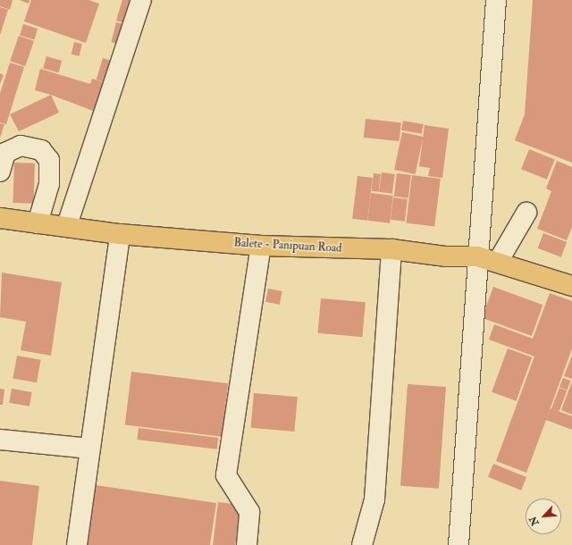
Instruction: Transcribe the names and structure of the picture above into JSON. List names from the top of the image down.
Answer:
{
  "streets": {
    "main road": ["Balete - Panipuan Road"]
  },
  "north": "bottom left"
}
